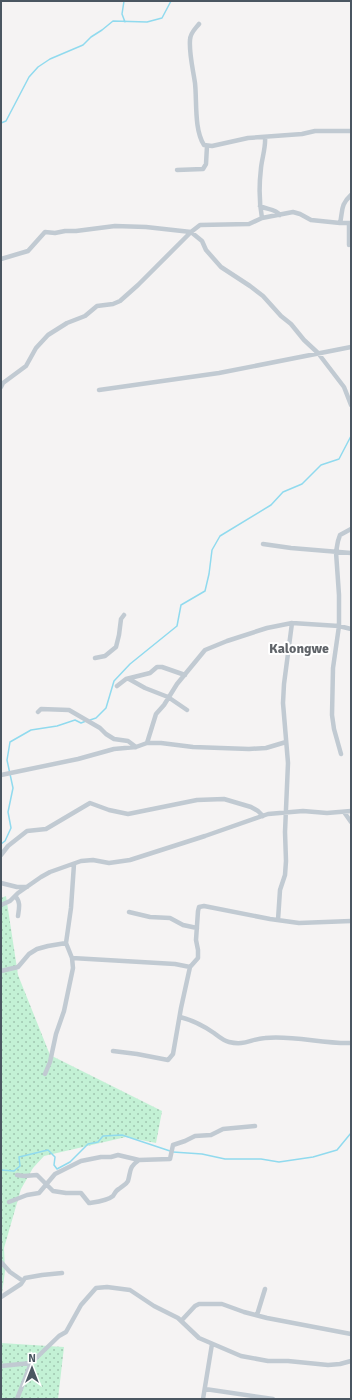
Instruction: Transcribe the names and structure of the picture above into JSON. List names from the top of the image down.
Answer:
{
  "districts": ["Kalongwe"],
  "north": "top"
}
